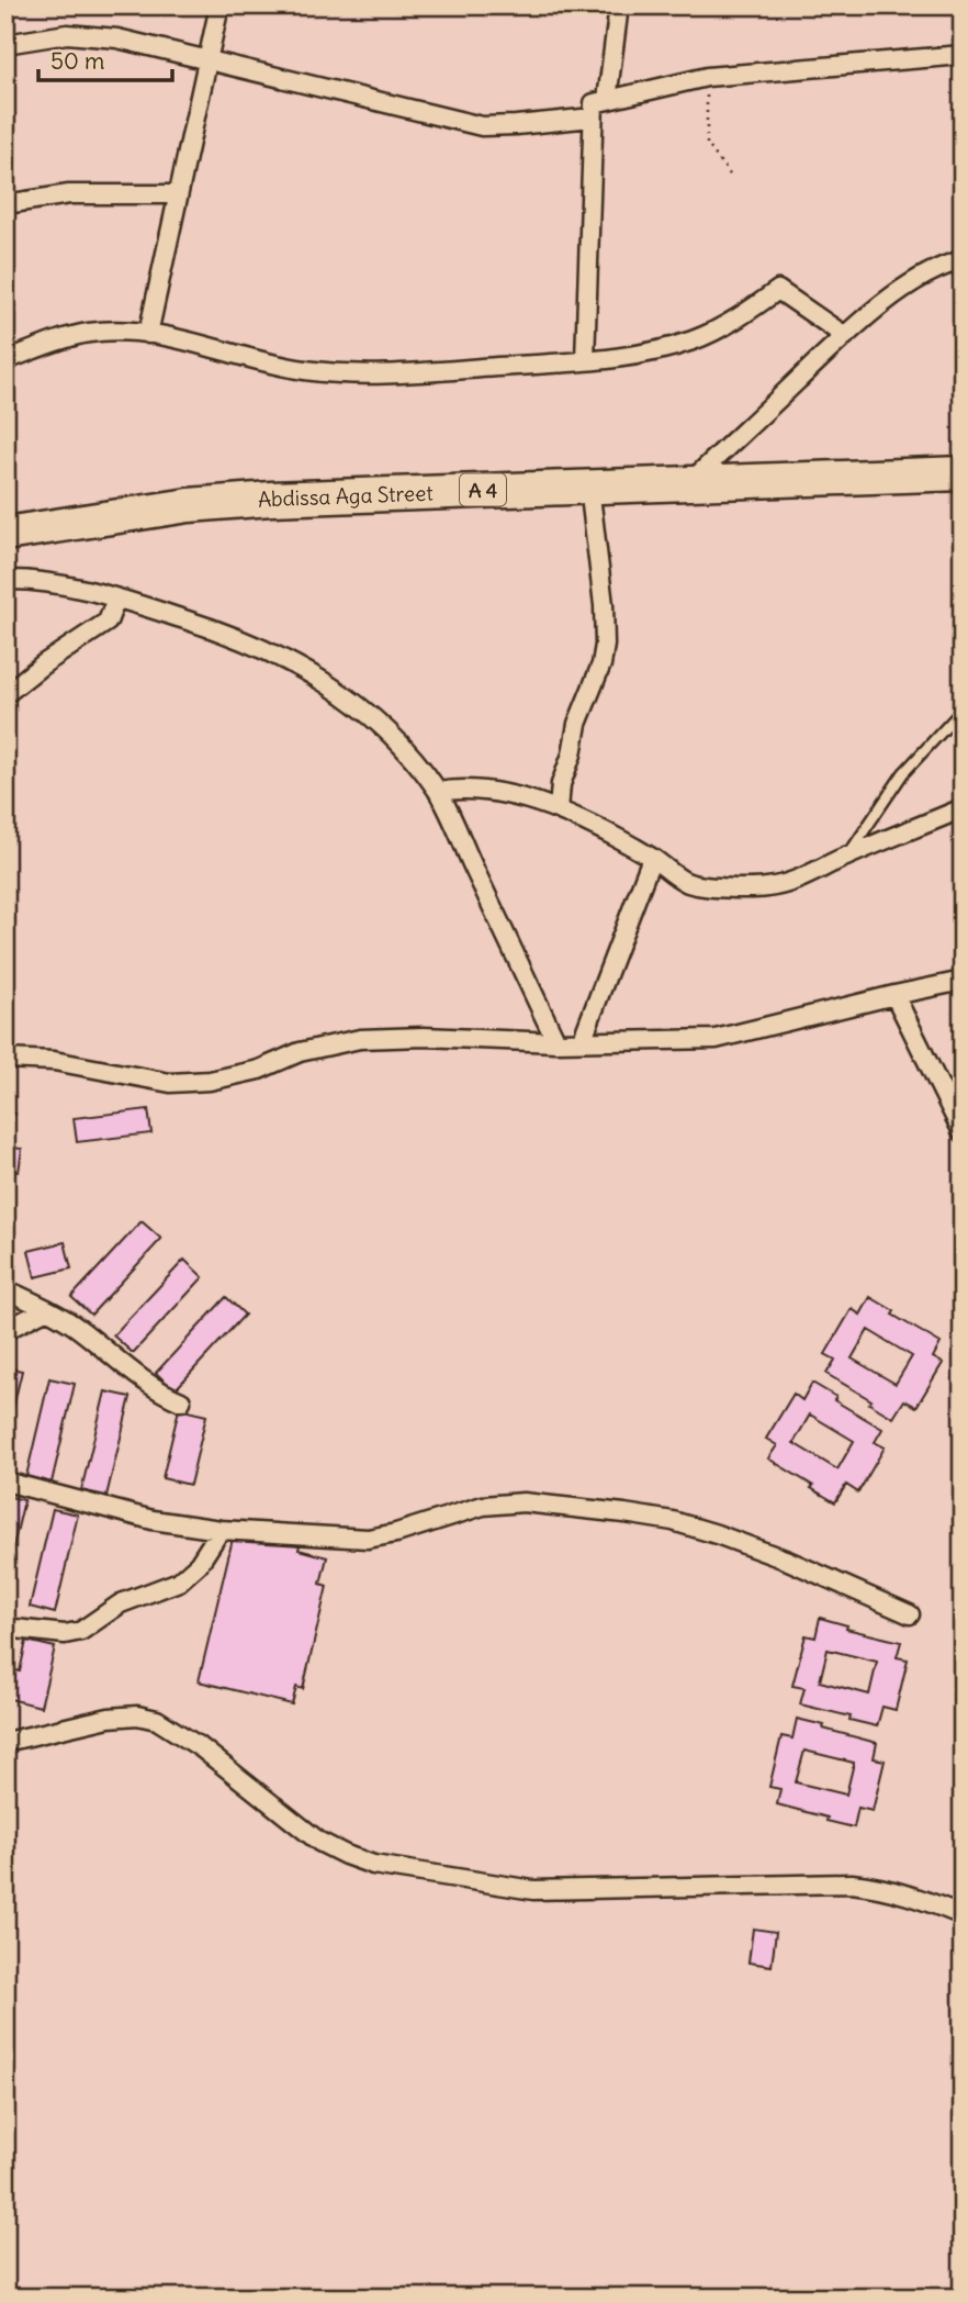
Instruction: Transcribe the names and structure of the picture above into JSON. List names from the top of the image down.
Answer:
{
  "streets": {
    "highway": ["A 4", "Abdissa Aga Street"]
  },
  "scale_bar": "50 m"
}
